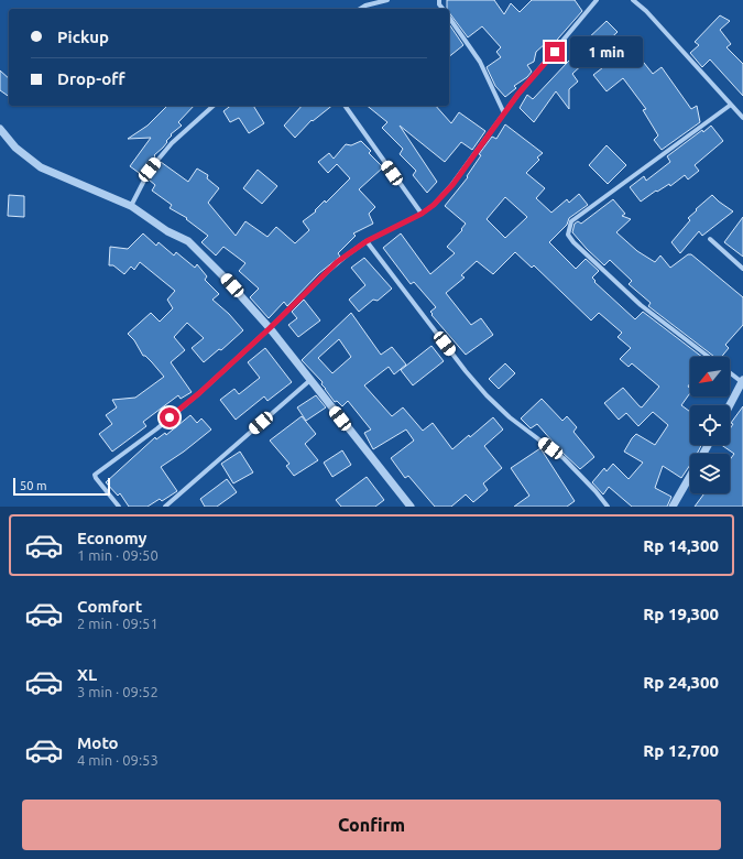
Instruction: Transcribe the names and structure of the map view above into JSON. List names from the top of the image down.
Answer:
{
  "scale_bar": "50 m",
  "north": "bottom left",
  "page": {
    "banner": ["Pickup", "Drop-off"],
    "bubble": "1 min",
    "scale": "50 m",
    "list": [
      {
        "name": "Economy",
        "note": "1 min · 09:50",
        "value": "Rp 14,300"
      },
      {
        "name": "Comfort",
        "note": "2 min · 09:51",
        "value": "Rp 19,300"
      },
      {
        "name": "XL",
        "note": "3 min · 09:52",
        "value": "Rp 24,300"
      },
      {
        "name": "Moto",
        "note": "4 min · 09:53",
        "value": "Rp 12,700"
      }
    ],
    "buttons": "Confirm"
  }
}
